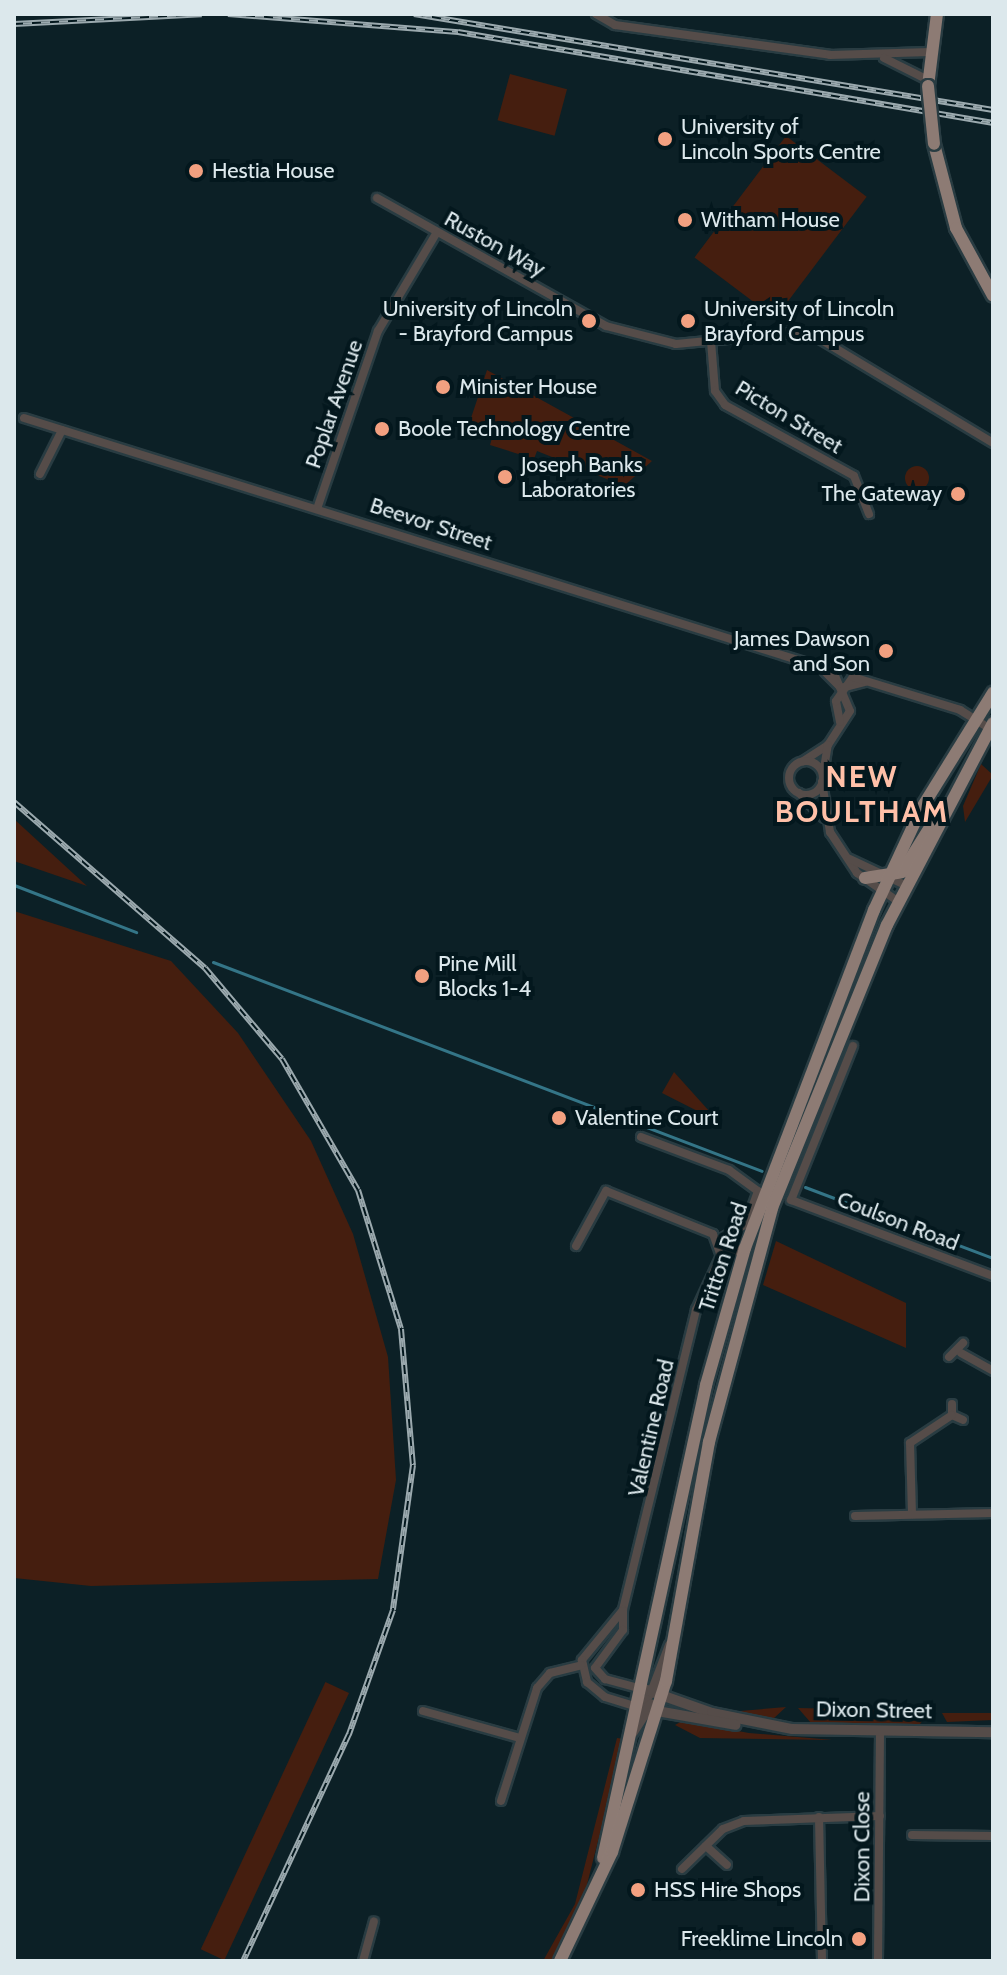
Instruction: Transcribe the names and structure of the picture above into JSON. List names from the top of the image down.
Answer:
{
  "streets": {
    "main road": ["Tritton Road"],
    "street": [
      "Ruston Way",
      "Poplar Avenue",
      "Picton Street",
      "Beevor Street",
      "Coulson Road",
      "Valentine Road",
      "Dixon Street",
      "Dixon Close"
    ]
  },
  "crossings": [
    ["Ruston Way", "Poplar Avenue"],
    ["Ruston Way", "Picton Street"],
    ["Poplar Avenue", "Beevor Street"],
    ["Tritton Road", "Valentine Road"],
    ["Tritton Road", "Dixon Street"],
    ["Valentine Road", "Dixon Street"],
    ["Dixon Street", "Dixon Close"]
  ],
  "districts": ["NEW BOULTHAM"],
  "places": [
    "University of Lincoln Sports Centre",
    "Hestia House",
    "Witham House",
    "University of Lincoln - Brayford Campus",
    "University of Lincoln Brayford Campus",
    "Minister House",
    "Boole Technology Centre",
    "Joseph Banks Laboratories",
    "The Gateway",
    "James Dawson and Son",
    "Pine Mill Blocks 1-4",
    "Valentine Court",
    "HSS Hire Shops",
    "Freeklime Lincoln"
  ]
}
